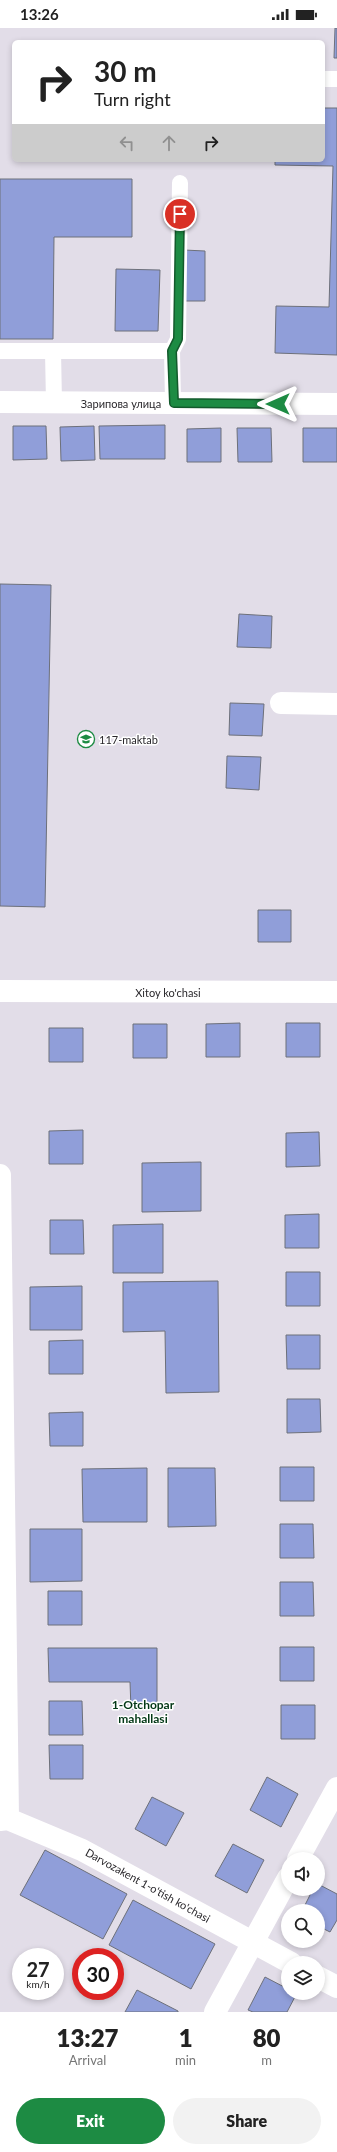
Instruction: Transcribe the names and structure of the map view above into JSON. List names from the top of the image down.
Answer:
{
  "streets": {
    "street": ["Зарипова улица", "Xitoy ko'chasi", "Darvozakent 1-o'tish ko'chasi"]
  },
  "districts": ["1-Otchopar mahallasi"],
  "places": {
    "school or university": ["117-maktab"]
  },
  "page": {
    "status": "13:26",
    "turn": ["30 m", "Turn right"],
    "speed": "27 km/h",
    "limit": "30",
    "eta": [
      "13:27",
      "Arrival",
      "1",
      "min",
      "80",
      "m"
    ],
    "buttons": ["Exit", "Share"]
  }
}
